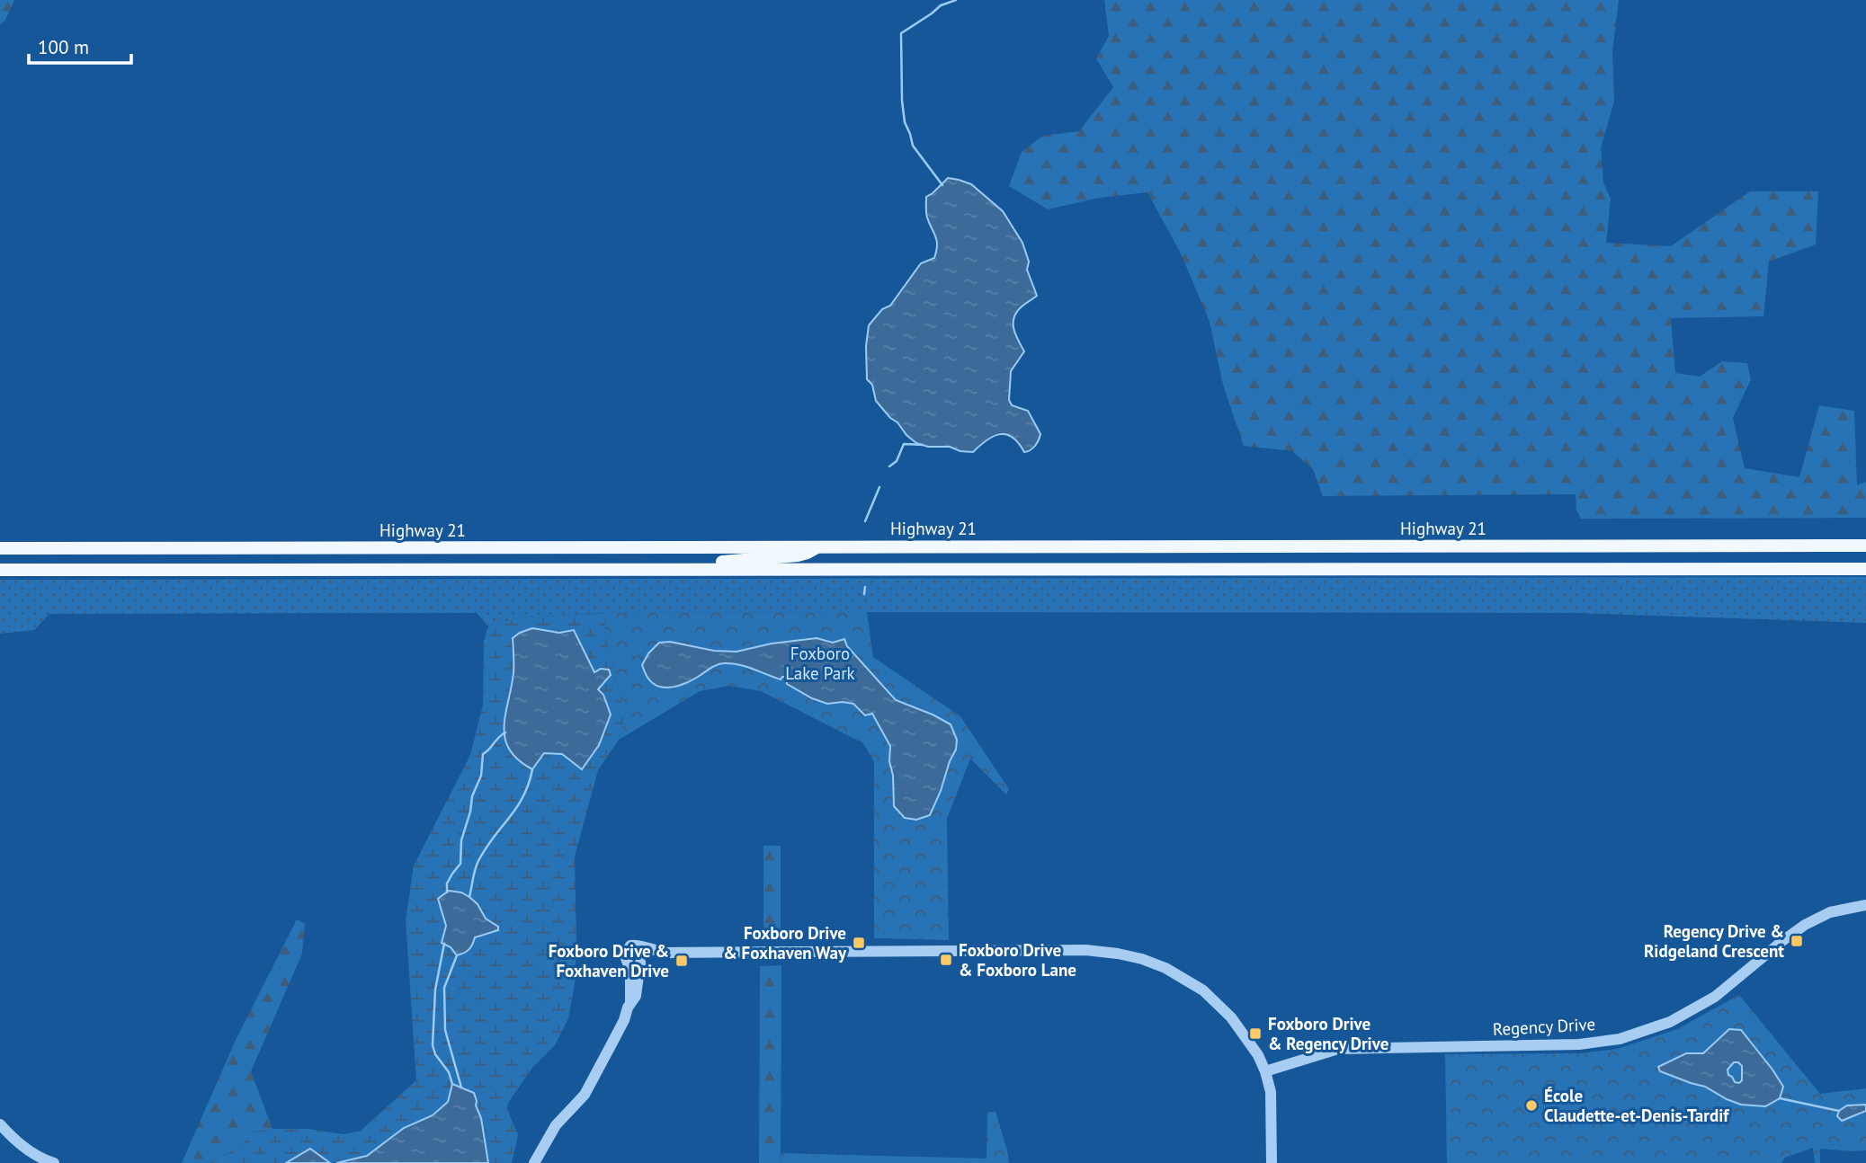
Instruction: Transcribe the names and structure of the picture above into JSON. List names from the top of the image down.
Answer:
{
  "streets": {
    "main road": ["Highway 21"],
    "street": ["Regency Drive"]
  },
  "parks": ["Foxboro Lake Park"],
  "places": {
    "transit": [
      "Regency Drive & Ridgeland Crescent",
      "Foxboro Drive & Foxhaven Way",
      "Foxboro Drive & Foxboro Lane",
      "Foxboro Drive & Foxhaven Drive",
      "Foxboro Drive & Regency Drive"
    ],
    "other": ["École Claudette-et-Denis-Tardif"]
  },
  "scale_bar": "100 m"
}
